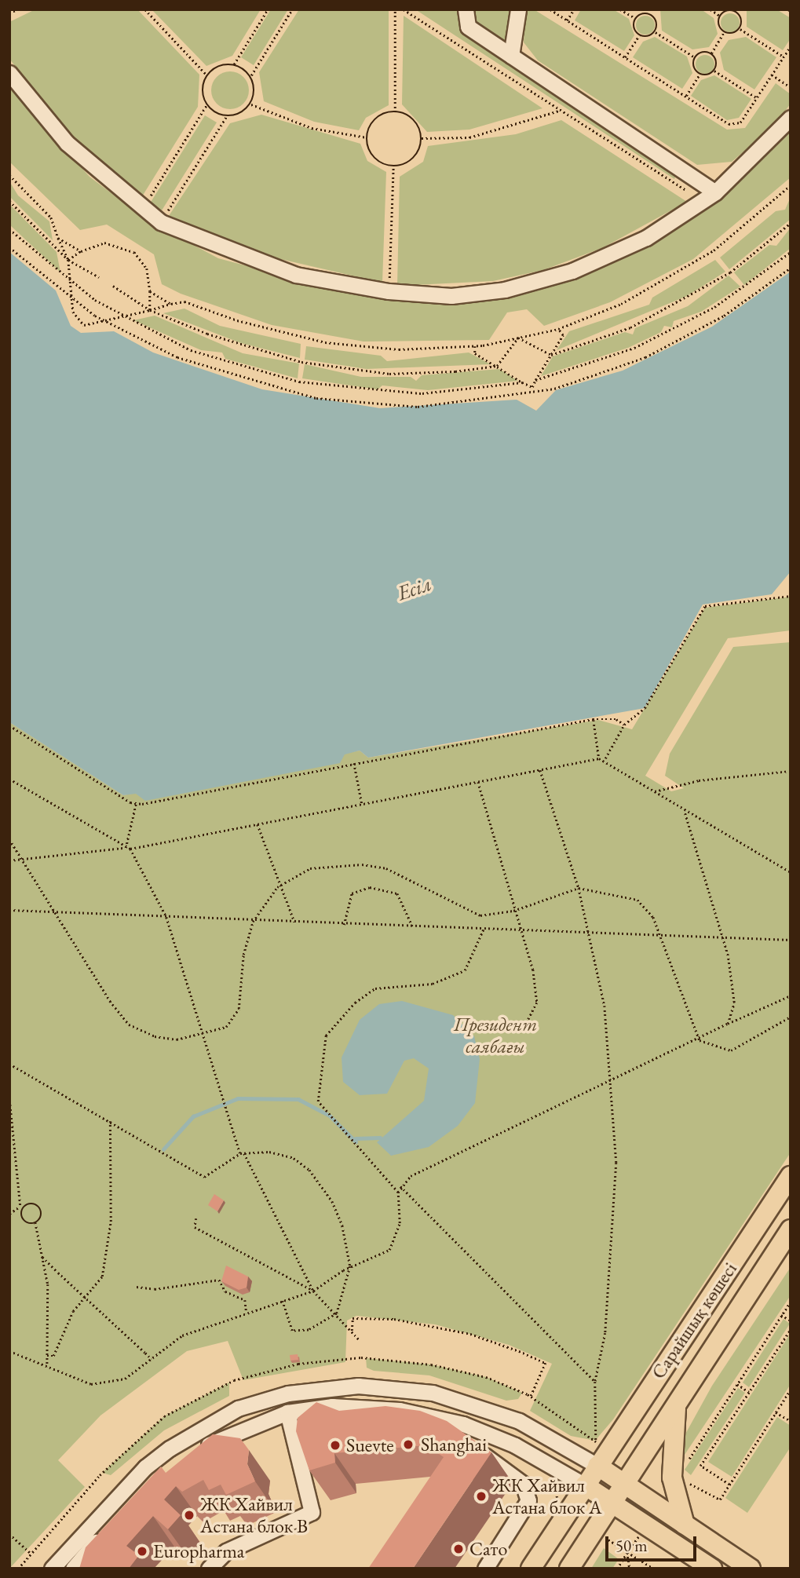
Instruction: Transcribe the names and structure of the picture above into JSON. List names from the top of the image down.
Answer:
{
  "streets": {
    "main road": ["Сарайшық көшесі"]
  },
  "water": ["Есіл"],
  "parks": ["Президент саябағы"],
  "places": [
    "Shanghai",
    "Suevte",
    "ЖК Хайвил Астана блок А",
    "ЖК Хайвил Астана блок B",
    "Сато",
    "Europharma"
  ],
  "scale_bar": "50 m"
}
